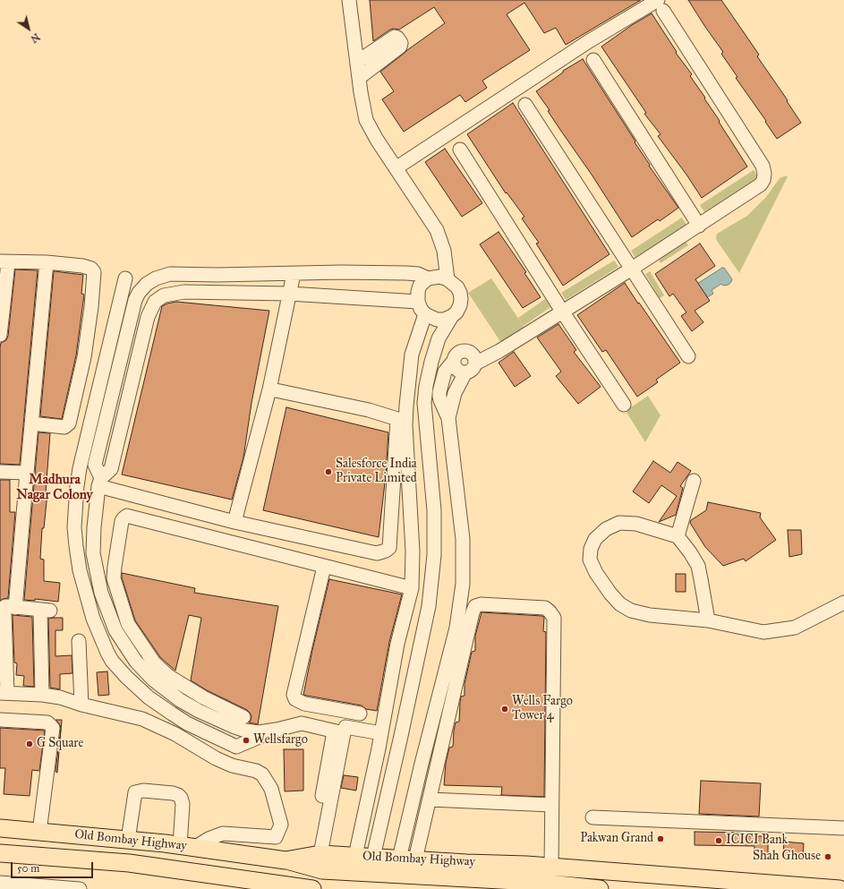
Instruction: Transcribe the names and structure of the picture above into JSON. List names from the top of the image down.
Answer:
{
  "streets": {
    "main road": ["Old Bombay Highway"]
  },
  "districts": ["Madhura Nagar Colony"],
  "places": [
    "Salesforce India Private Limited",
    "Wells Fargo Tower 4",
    "Wellsfargo",
    "G Square",
    "Pakwan Grand",
    "ICICI Bank",
    "Shah Ghouse"
  ],
  "scale_bar": "50 m",
  "north": "bottom right"
}
